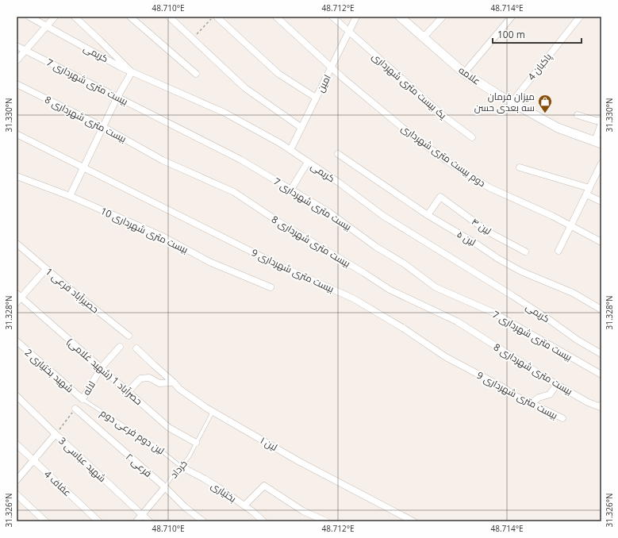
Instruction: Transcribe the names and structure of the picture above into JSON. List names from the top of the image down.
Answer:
{
  "streets": {
    "street": [
      "کریمی",
      "پاکبان 4",
      "علامه",
      "بیست متری شهرداری 7",
      "امین",
      "یک بیست متری شهرداری",
      "بیست متری شهرداری 8",
      "دوم بیست متری شهرداری",
      "لین ۴",
      "بیست متری شهرداری 10",
      "لین ۵",
      "بیست متری شهرداری 9",
      "حصیرآباد فرعی 1",
      "شهید بختیاری 2",
      "حصرآباد 1 (شهید غلامی)",
      "لاله",
      "لین ۱",
      "شهید عباسی 3",
      "۲ فرعی",
      "خرداد",
      "عفاف 4",
      "بختیاری"
    ],
    "lane": ["لین دوم فرعی دوم"]
  },
  "crossings": [
    ["کریمی", "امین"],
    ["پاکبان 4", "علامه"],
    ["امین", "یک بیست متری شهرداری"],
    ["امین", "دوم بیست متری شهرداری"],
    ["لین ۴", "لین ۵"],
    ["شهید بختیاری 2", "لاله"],
    ["شهید بختیاری 2", "لین دوم فرعی دوم"],
    ["حصرآباد 1 (شهید غلامی)", "لاله"],
    ["حصرآباد 1 (شهید غلامی)", "خرداد"],
    ["لاله", "لین دوم فرعی دوم"],
    ["لین دوم فرعی دوم", "خرداد"],
    ["لین دوم فرعی دوم", "بختیاری"],
    ["لین ۱", "خرداد"],
    ["شهید عباسی 3", "خرداد"],
    ["۲ فرعی", "خرداد"],
    ["خرداد", "بختیاری"]
  ],
  "places": {
    "shop": ["میزان فرمان سه بعدی حسن"]
  },
  "scale_bar": "100 m",
  "coordinates": [
    "48.710°E",
    "48.712°E",
    "48.714°E",
    "31.330°N",
    "31.328°N",
    "31.326°N"
  ]
}
